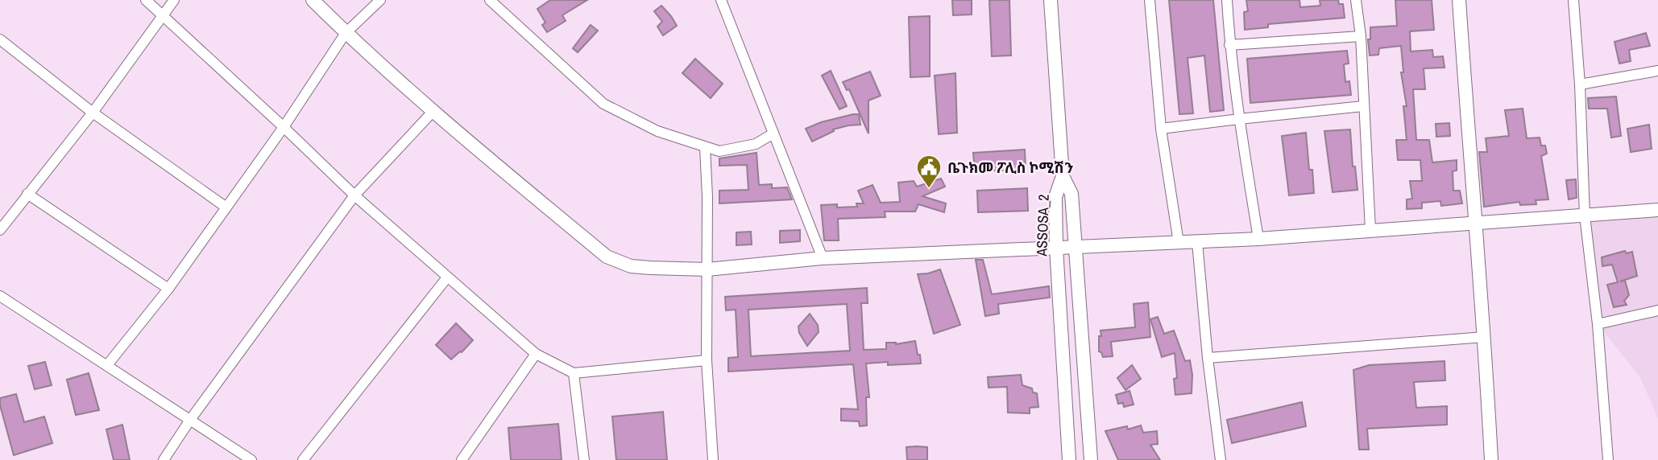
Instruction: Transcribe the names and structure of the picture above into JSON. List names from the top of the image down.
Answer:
{
  "streets": {
    "street": ["ASSOSA_2"]
  },
  "places": {
    "public building": ["ቤጉክመ ፖሊስ ኮሚሽን"]
  }
}
